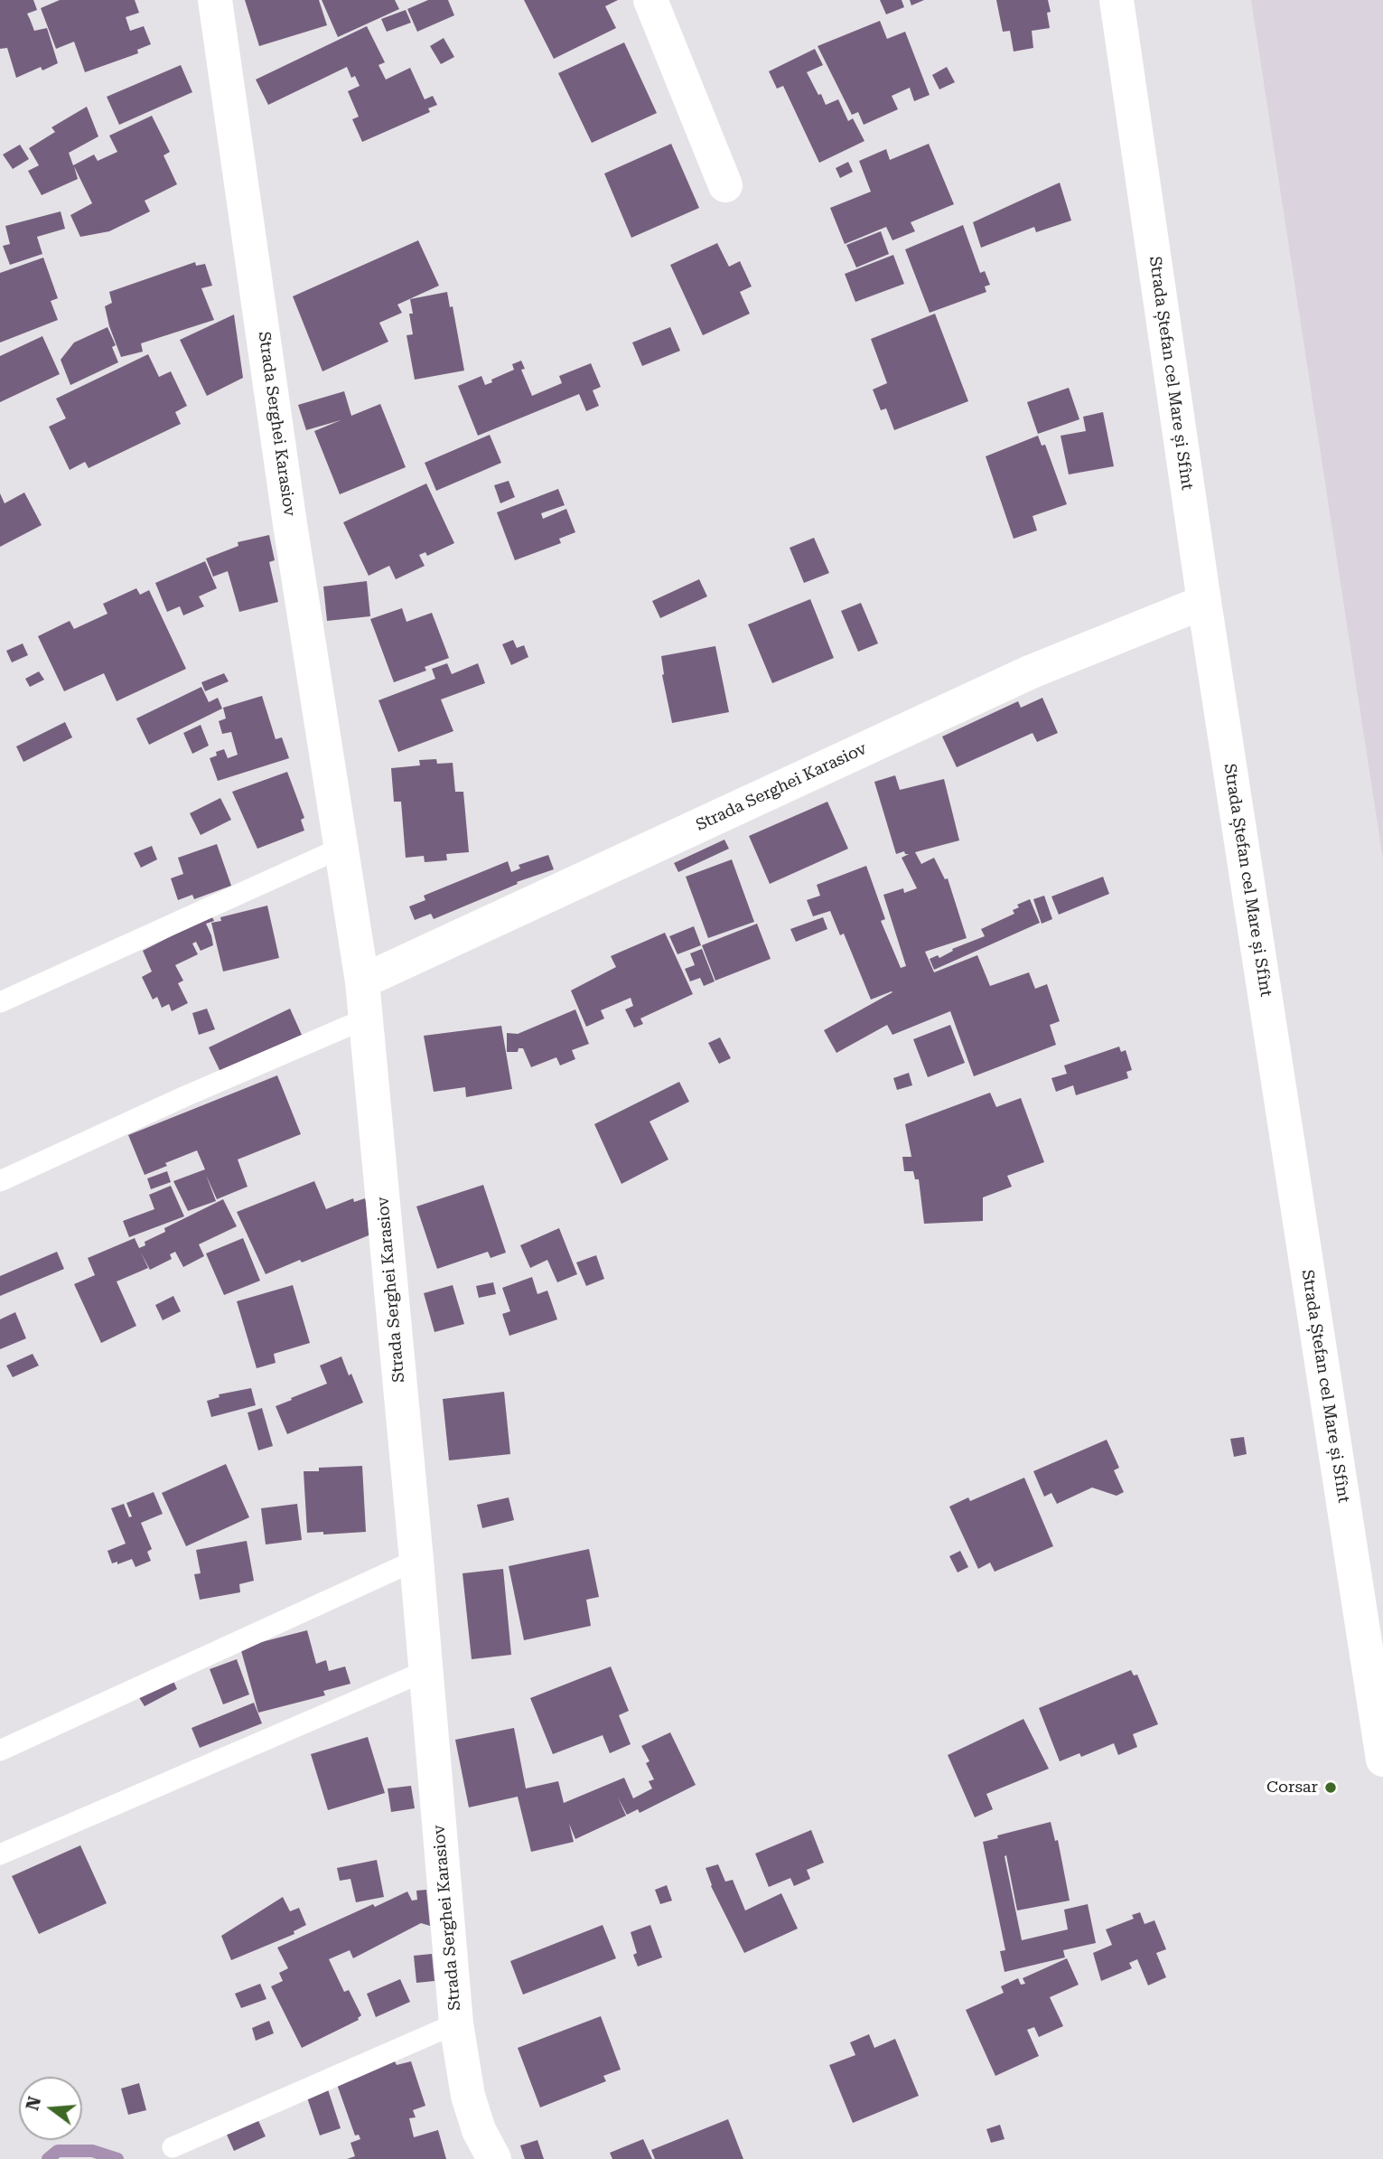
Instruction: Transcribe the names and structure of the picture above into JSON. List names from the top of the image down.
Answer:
{
  "streets": {
    "street": ["Strada Ștefan cel Mare și Sfînt", "Strada Serghei Karasiov"]
  },
  "crossings": [
    ["Strada Ștefan cel Mare și Sfînt", "Strada Serghei Karasiov"]
  ],
  "places": ["Corsar"],
  "north": "left"
}
